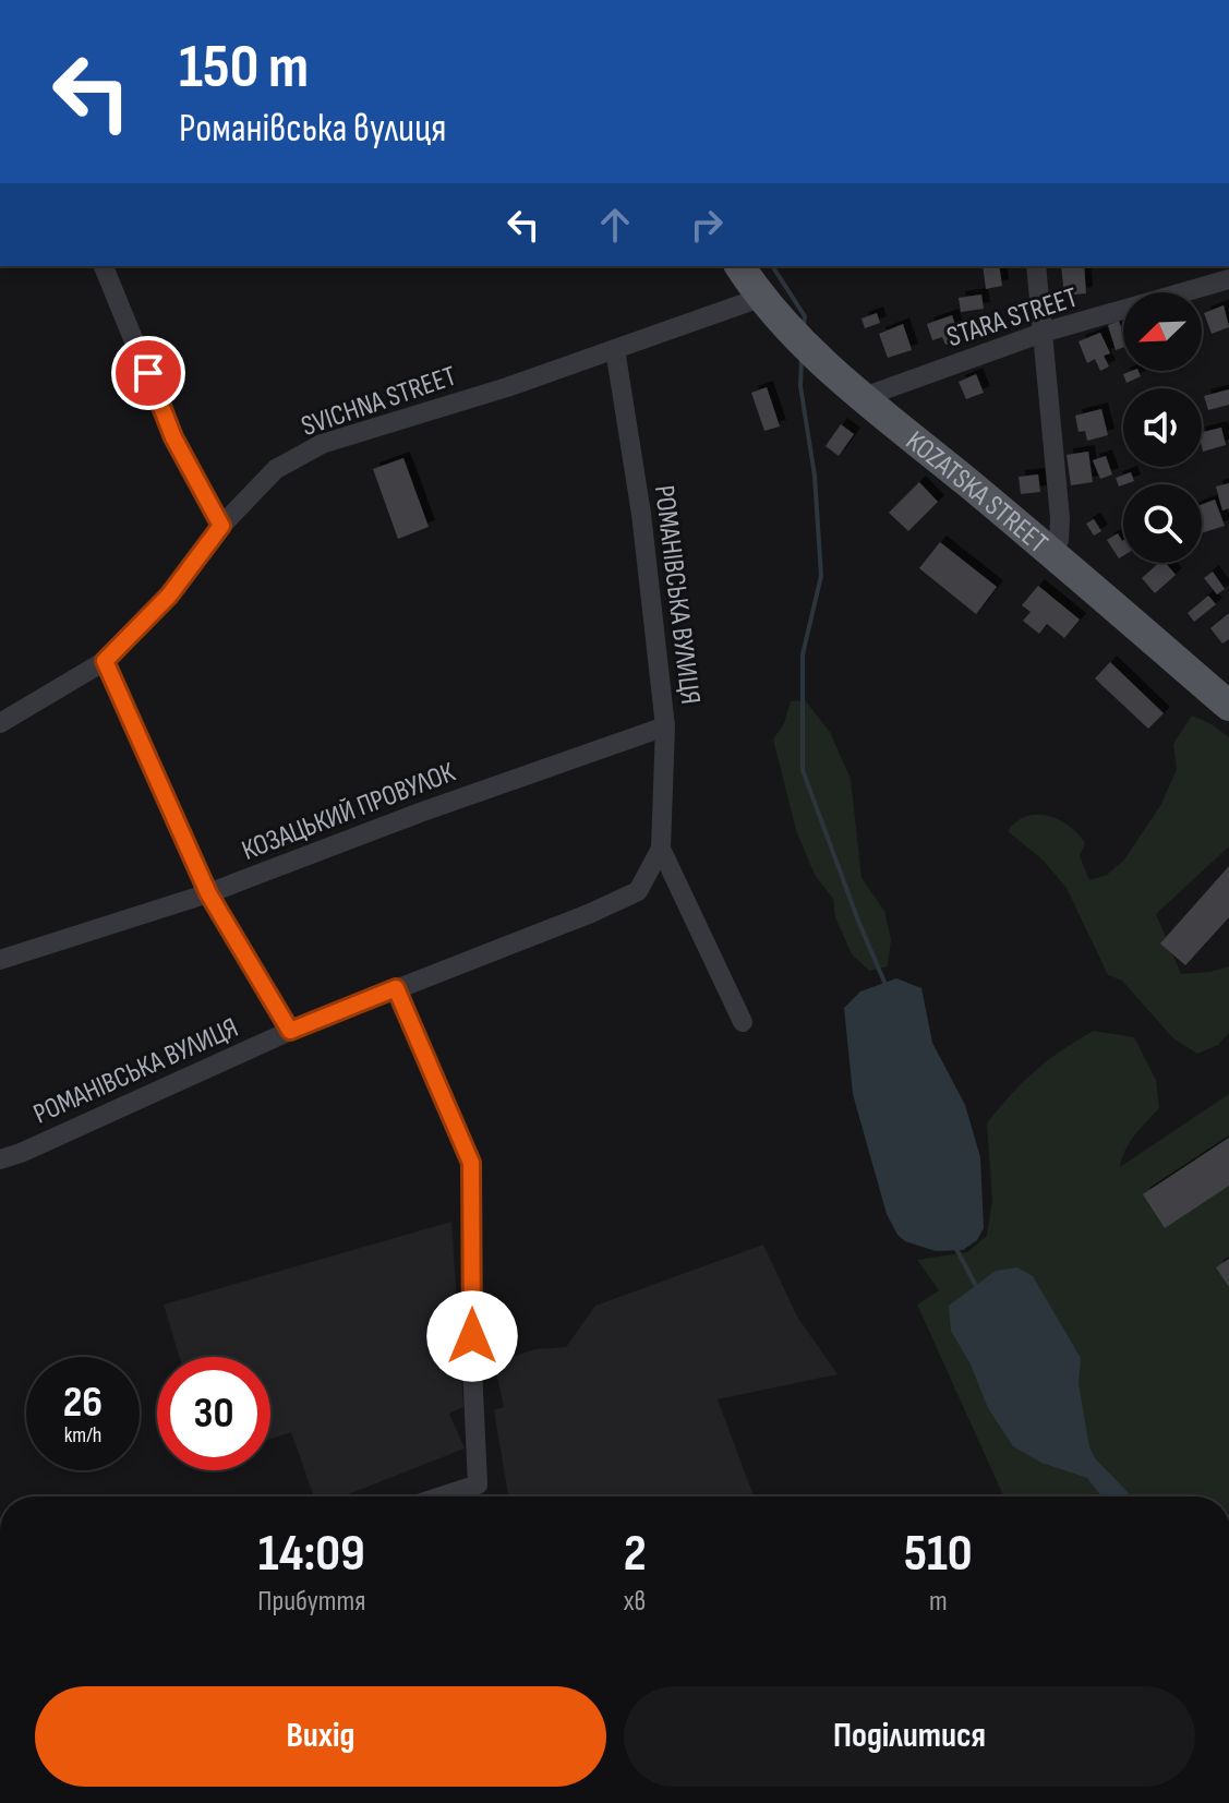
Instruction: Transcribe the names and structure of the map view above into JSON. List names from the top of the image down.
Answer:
{
  "streets": {
    "main road": ["KOZATSKA STREET"],
    "street": [
      "STARA STREET",
      "SVICHNA STREET",
      "РОМАНІВСЬКА ВУЛИЦЯ",
      "КОЗАЦЬКИЙ ПРОВУЛОК"
    ]
  },
  "crossings": [
    ["STARA STREET", "KOZATSKA STREET"],
    ["SVICHNA STREET", "KOZATSKA STREET"],
    ["SVICHNA STREET", "РОМАНІВСЬКА ВУЛИЦЯ"],
    ["РОМАНІВСЬКА ВУЛИЦЯ", "КОЗАЦЬКИЙ ПРОВУЛОК"]
  ],
  "north": "bottom left",
  "page": {
    "turn": ["150 m", "Романівська вулиця"],
    "speed": "26 km/h",
    "limit": "30",
    "eta": [
      "14:09",
      "Прибуття",
      "2",
      "хв",
      "510",
      "m"
    ],
    "buttons": ["Вихід", "Поділитися"]
  }
}
